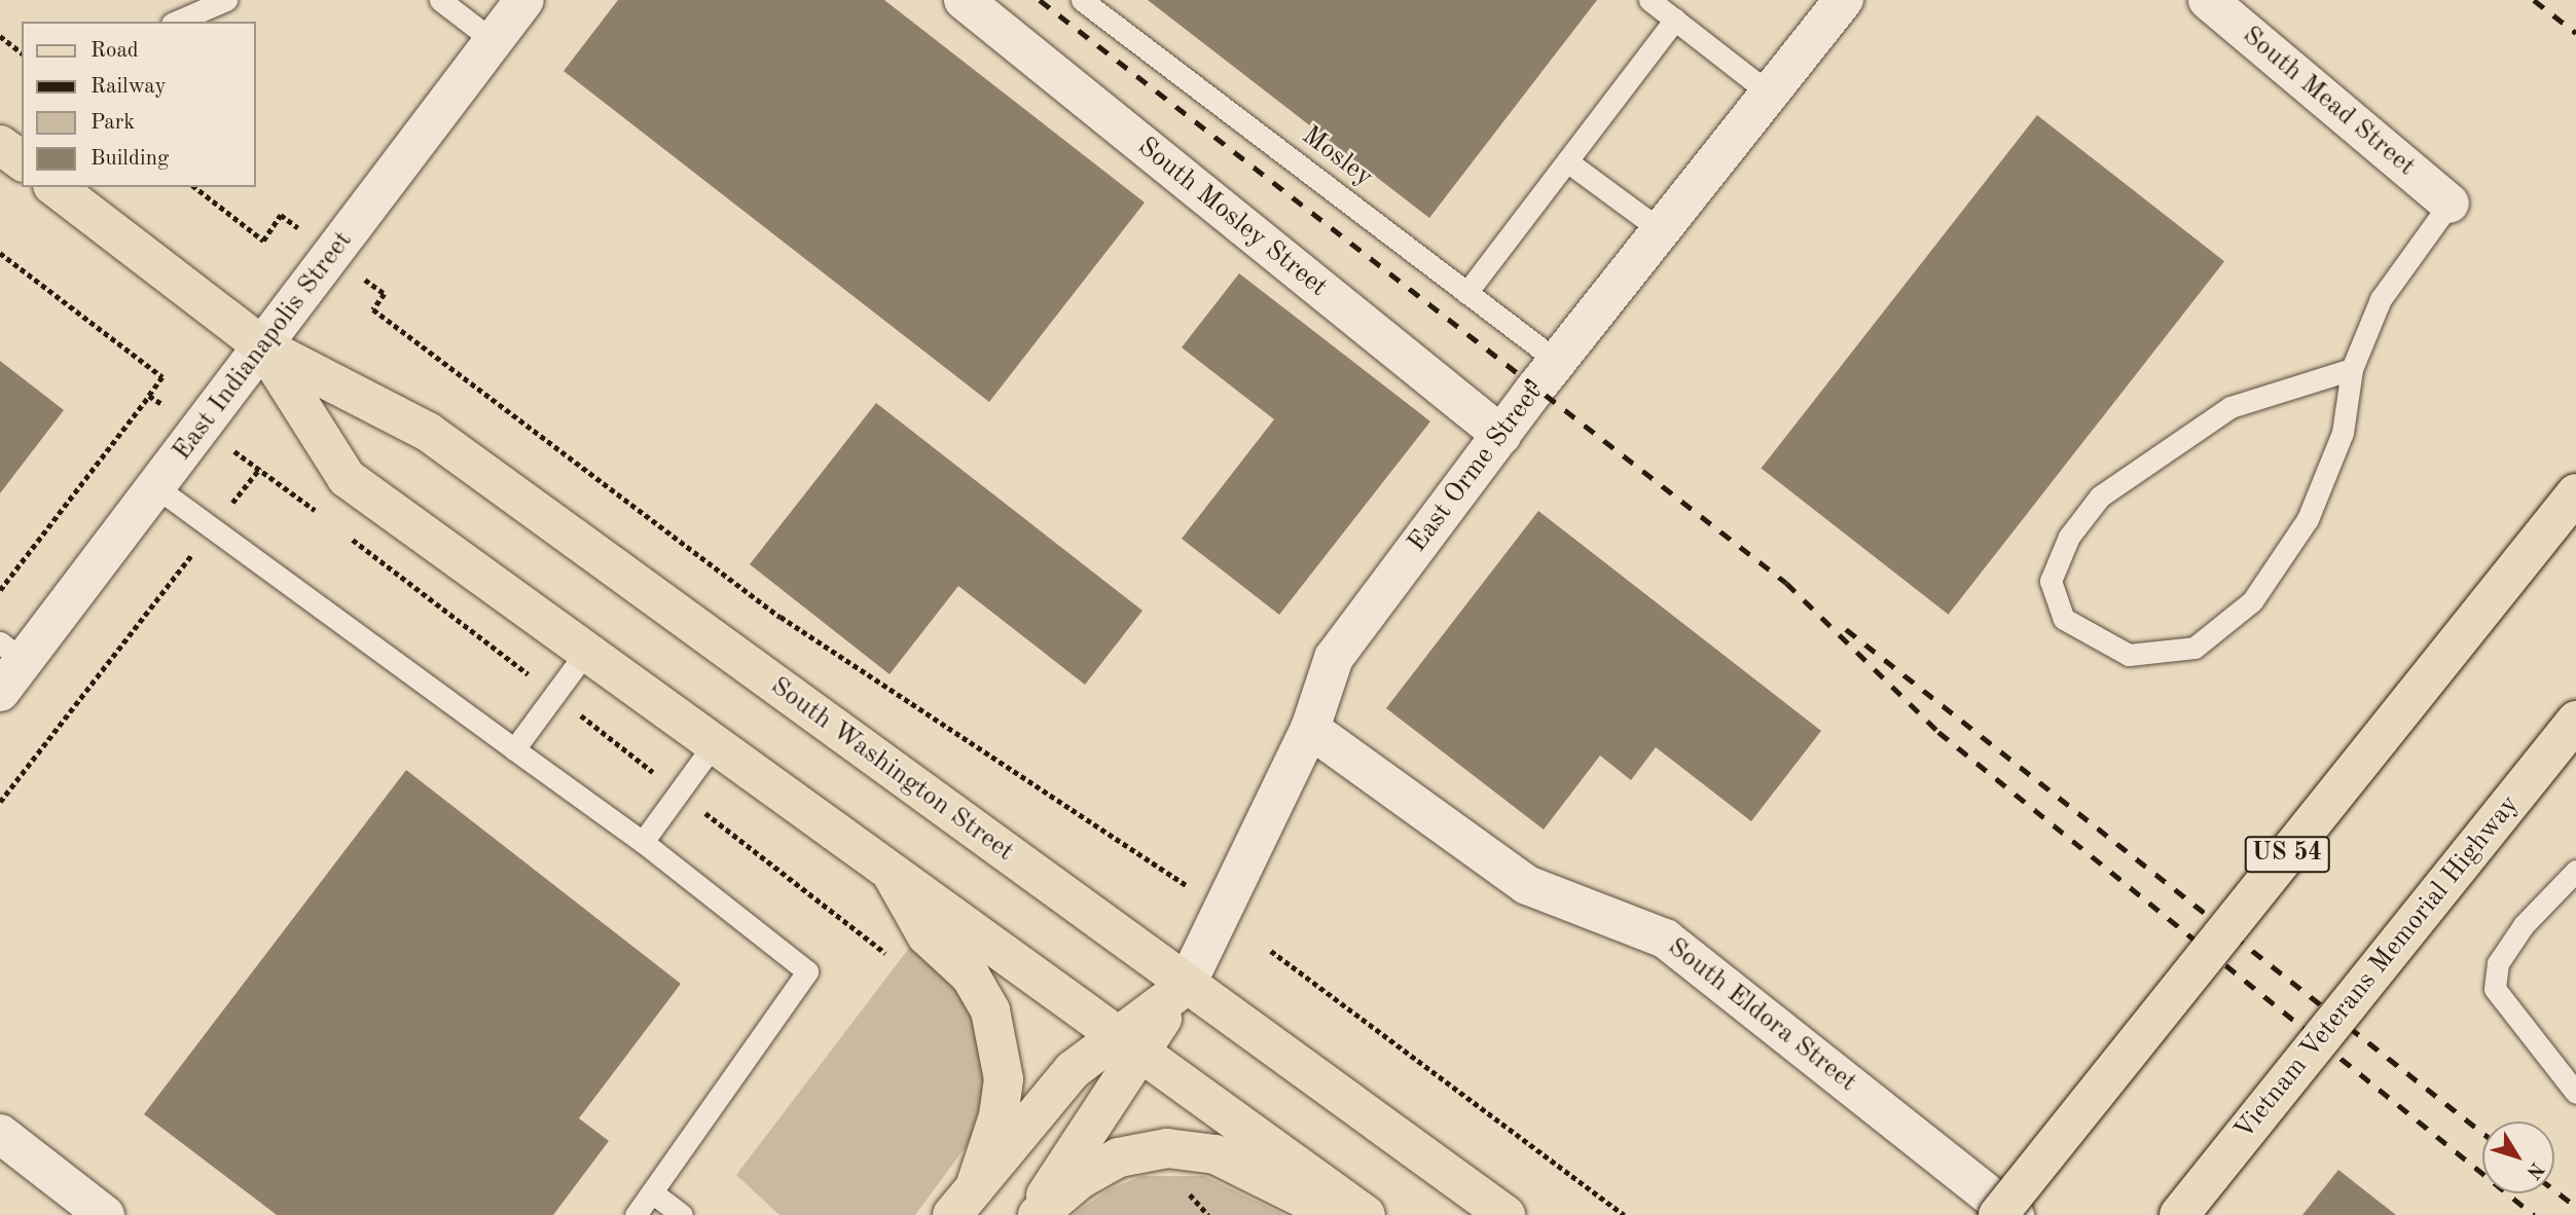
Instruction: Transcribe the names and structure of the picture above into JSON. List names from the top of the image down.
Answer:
{
  "streets": {
    "main road": ["South Washington Street", "US 54", "Vietnam Veterans Memorial Highway"],
    "street": [
      "South Mead Street",
      "South Mosley Street",
      "East Indianapolis Street",
      "East Orme Street",
      "South Eldora Street"
    ],
    "lane": ["Mosley"]
  },
  "crossings": [
    ["Mosley", "East Orme Street"],
    ["South Mosley Street", "East Orme Street"],
    ["East Indianapolis Street", "South Washington Street"],
    ["East Orme Street", "South Washington Street"],
    ["East Orme Street", "South Eldora Street"]
  ],
  "legend": [
    "Road",
    "Railway",
    "Park",
    "Building"
  ],
  "north": "bottom right"
}
